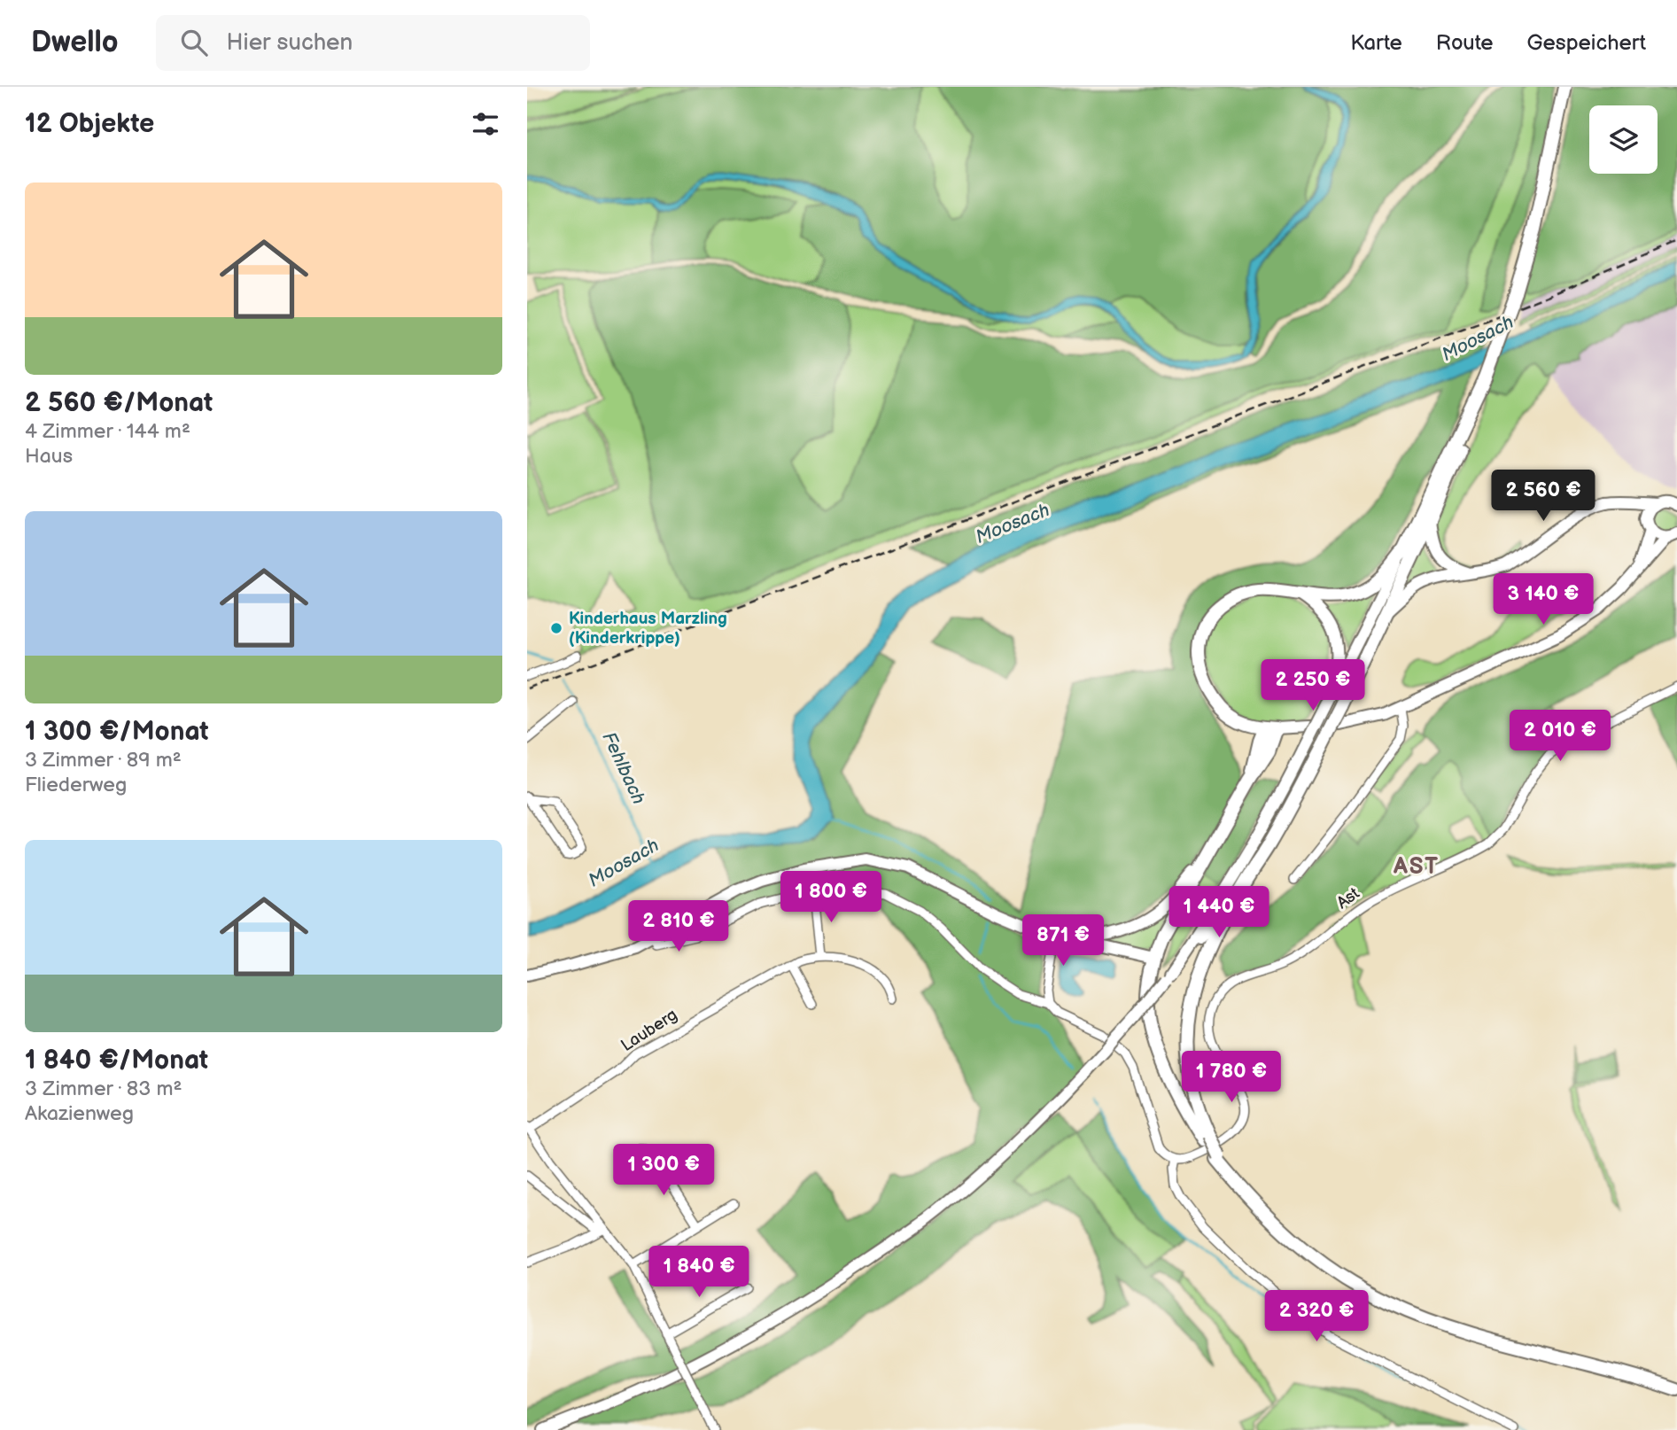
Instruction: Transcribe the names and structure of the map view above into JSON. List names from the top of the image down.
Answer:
{
  "streets": {
    "street": ["Ast", "Lauberg"]
  },
  "districts": ["AST"],
  "water": ["Moosach", "Fehlbach"],
  "places": ["Kinderhaus Marzling (Kinderkrippe)"],
  "page": {
    "header": "Dwello",
    "search": "Hier suchen",
    "nav": ["Karte", "Route", "Gespeichert"],
    "heading": "12 Objekte",
    "list": [
      {
        "name": "2 560 €/Monat",
        "note": "4 Zimmer · 144 m² · Haus"
      },
      {
        "name": "1 300 €/Monat",
        "note": "3 Zimmer · 89 m² · Fliederweg"
      },
      {
        "name": "1 840 €/Monat",
        "note": "3 Zimmer · 83 m² · Akazienweg"
      }
    ],
    "price": [
      "2 560 €",
      "3 140 €",
      "2 250 €",
      "2 010 €",
      "1 800 €",
      "1 440 €",
      "2 810 €",
      "871 €",
      "1 780 €",
      "1 300 €",
      "1 840 €",
      "2 320 €"
    ]
  }
}
